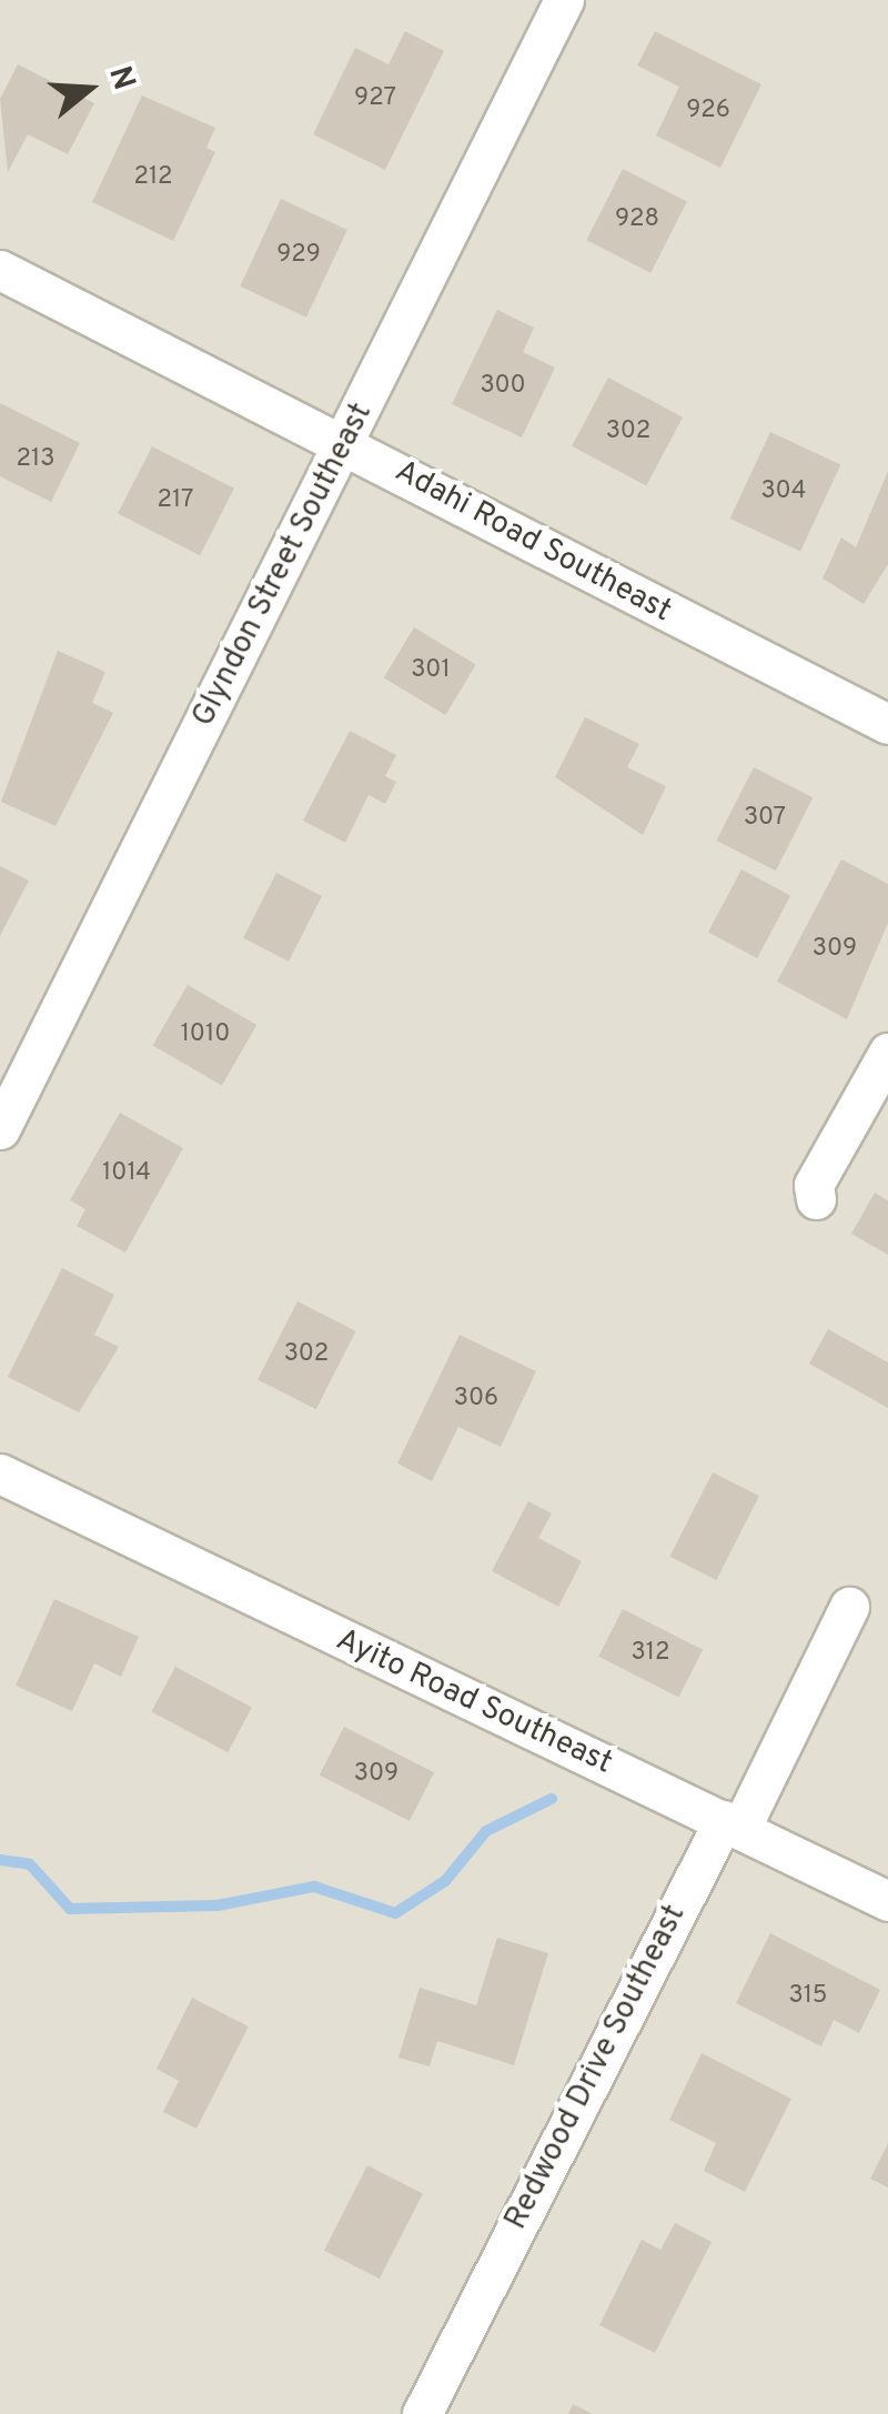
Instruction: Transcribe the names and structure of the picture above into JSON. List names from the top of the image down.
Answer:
{
  "streets": {
    "street": [
      "Adahi Road Southeast",
      "Glyndon Street Southeast",
      "Ayito Road Southeast",
      "Redwood Drive Southeast"
    ]
  },
  "crossings": [
    ["Adahi Road Southeast", "Glyndon Street Southeast"],
    ["Ayito Road Southeast", "Redwood Drive Southeast"]
  ],
  "house_numbers": [
    "927",
    "926",
    "212",
    "928",
    "929",
    "300",
    "302",
    "213",
    "304",
    "217",
    "301",
    "307",
    "309",
    "1010",
    "1014",
    "302",
    "306",
    "312",
    "309",
    "315"
  ],
  "north": "right"
}
